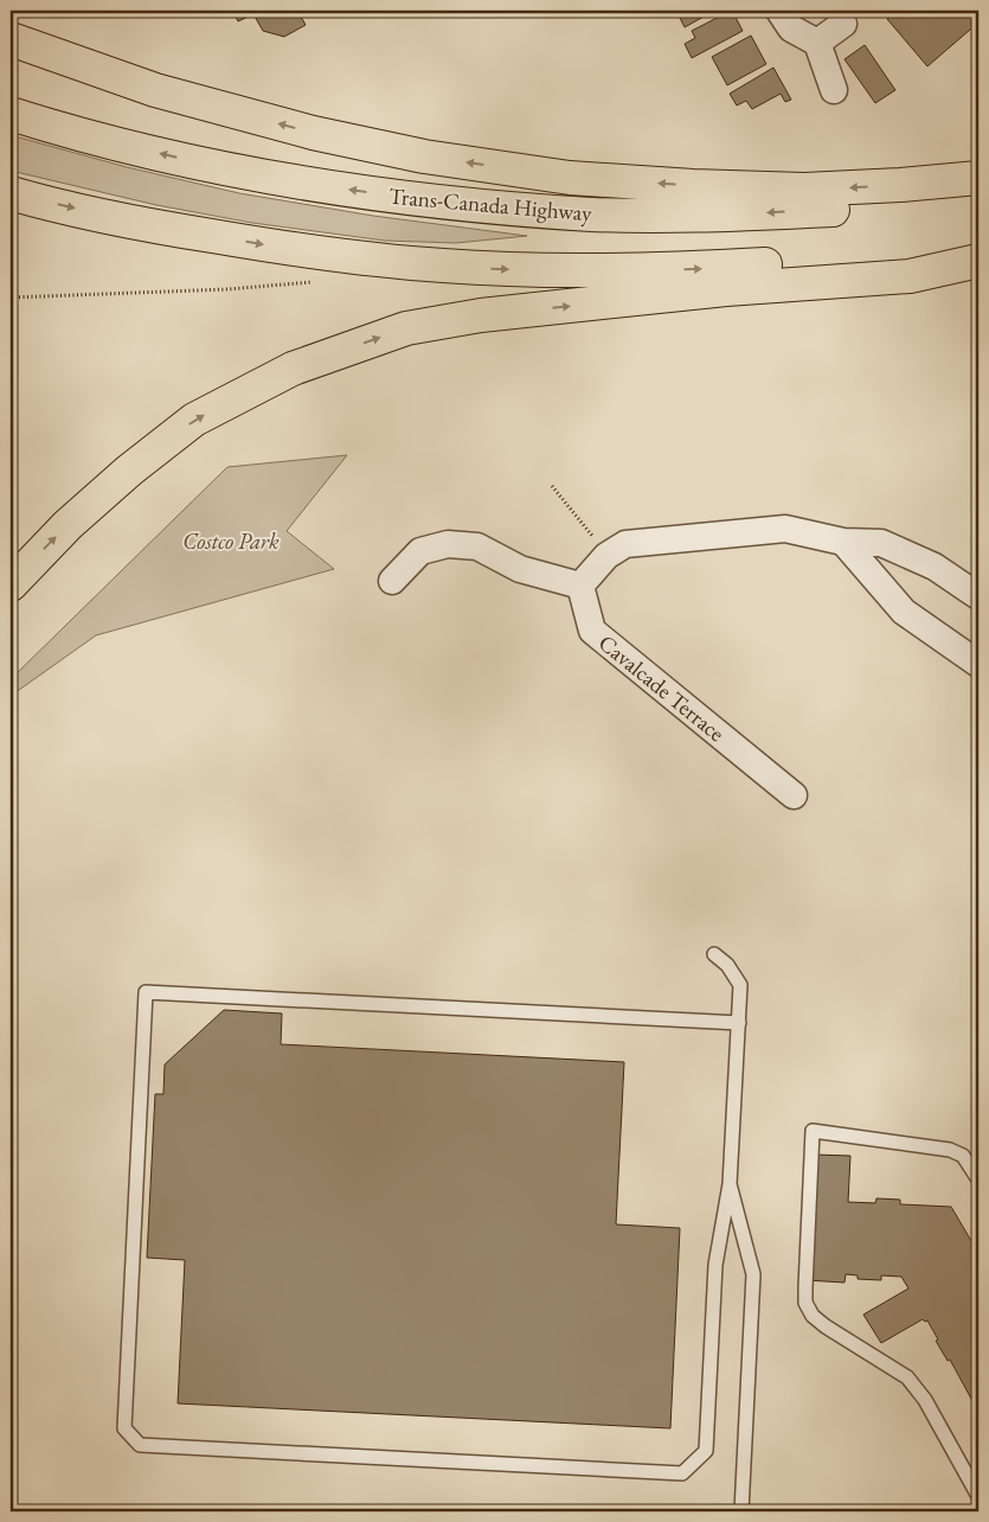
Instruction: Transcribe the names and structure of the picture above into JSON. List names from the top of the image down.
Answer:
{
  "streets": {
    "highway": ["Trans-Canada Highway"],
    "street": ["Cavalcade Terrace"]
  },
  "parks": ["Costco Park"]
}
